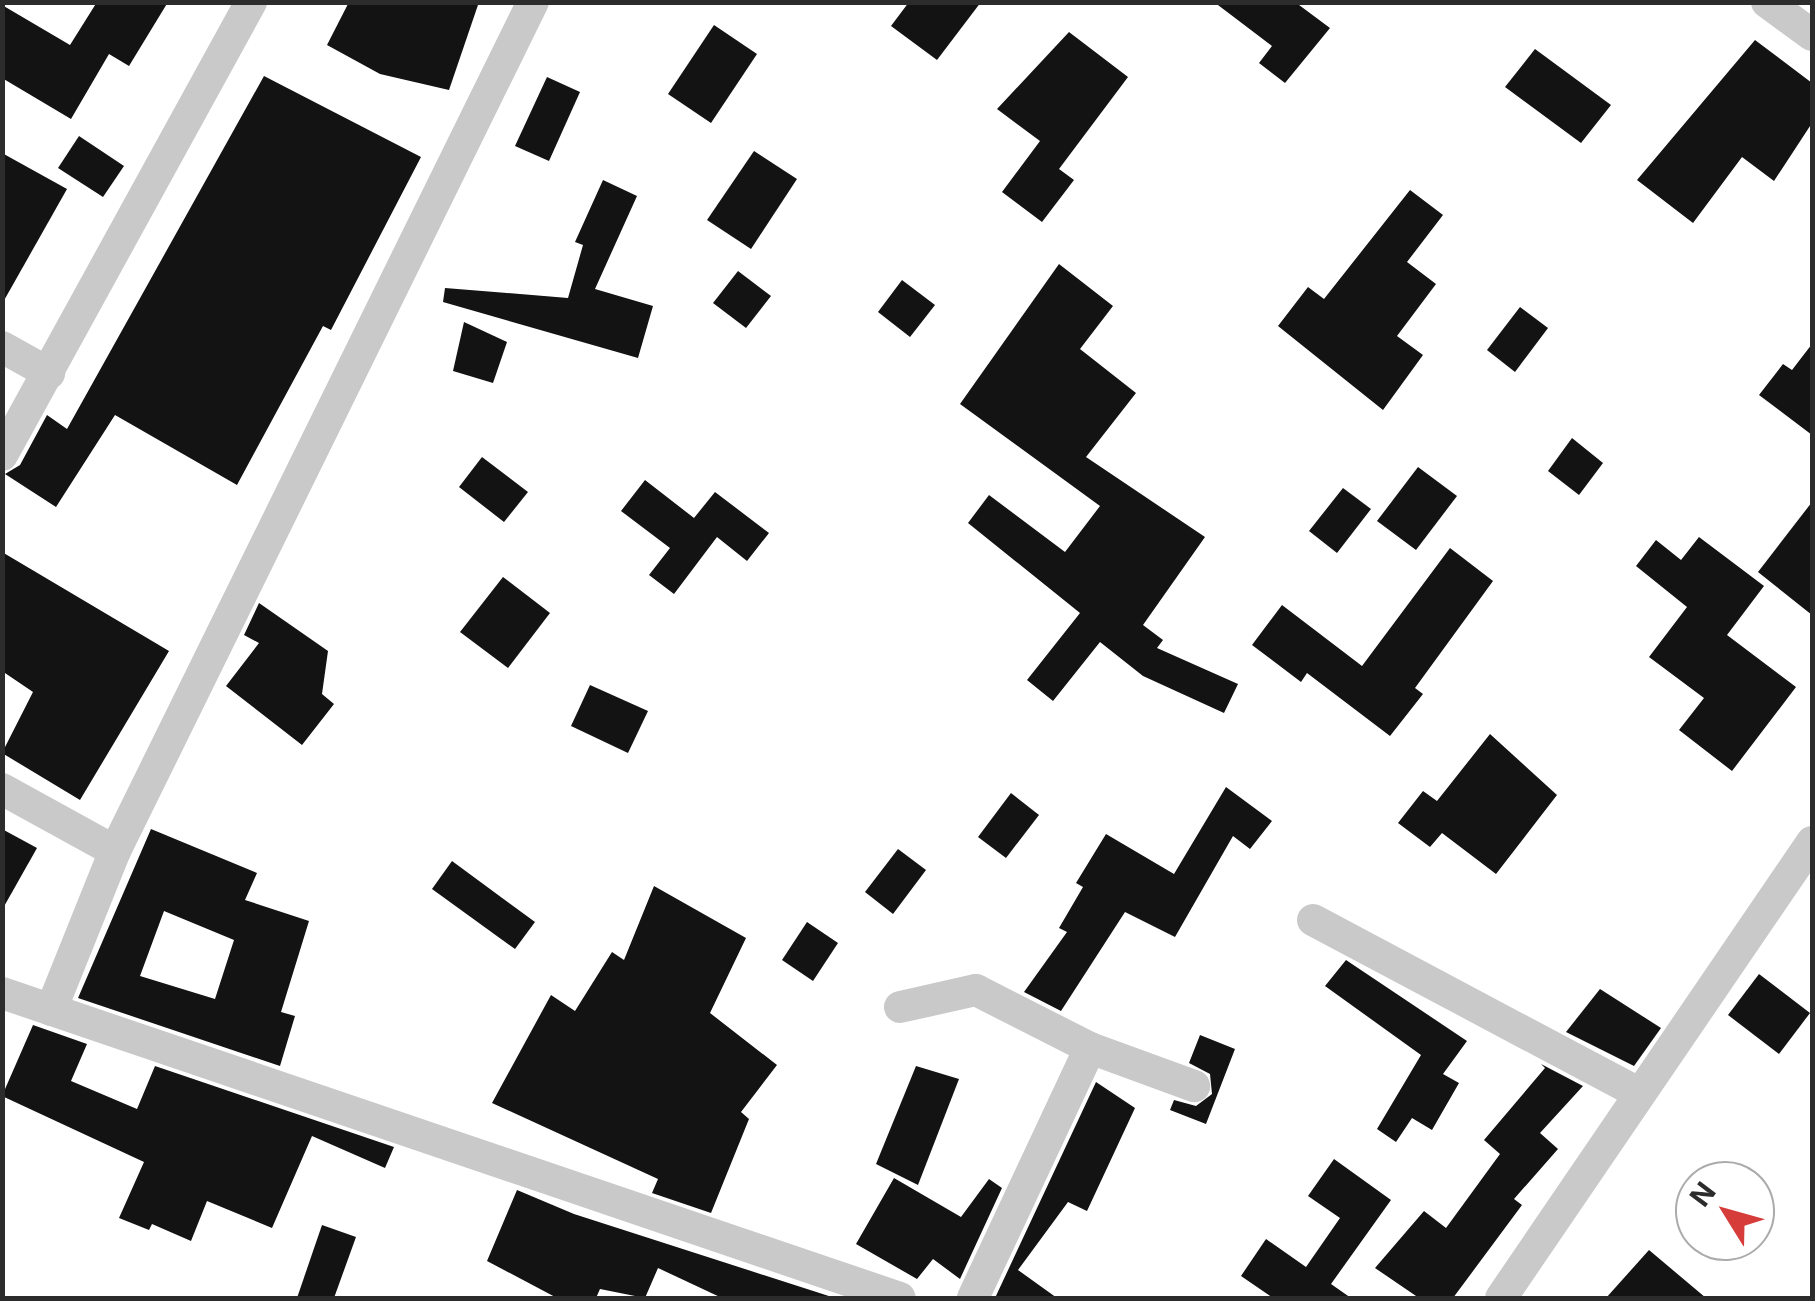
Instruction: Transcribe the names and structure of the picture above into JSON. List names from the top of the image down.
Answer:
{
  "north": "top left"
}
